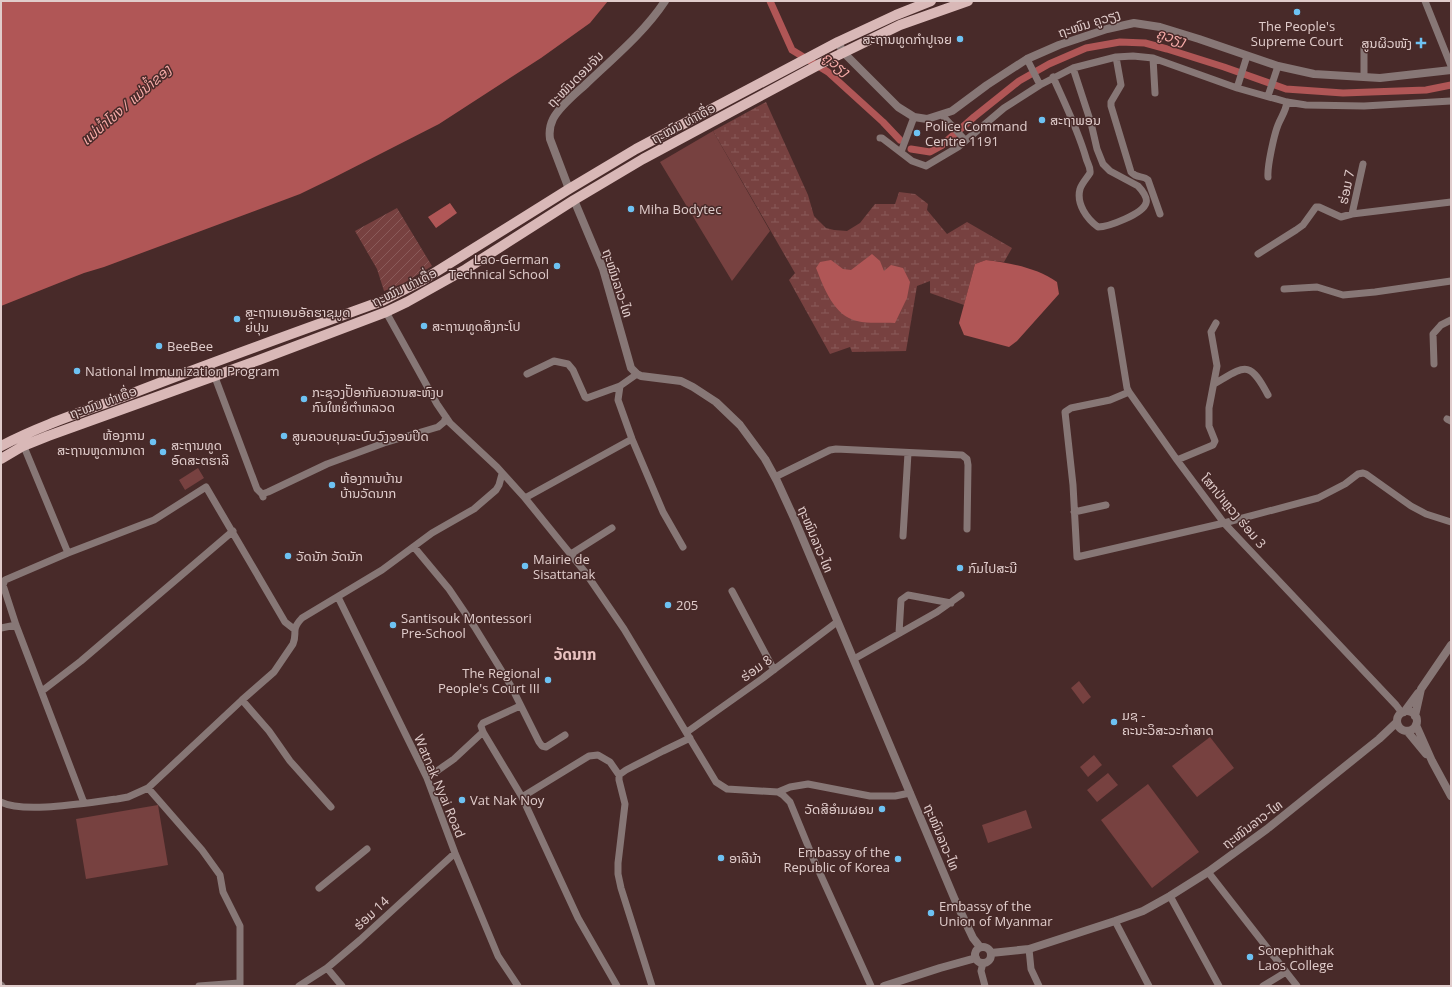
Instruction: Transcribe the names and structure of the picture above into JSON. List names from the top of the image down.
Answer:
{
  "streets": {
    "main road": ["ຖະໝົນ ທ່າເດື່ອ"],
    "street": [
      "ຖະໜົນ ຄູວຽງ",
      "ຖະໝົນດອນຈັນ",
      "ຮ່ອມ 7",
      "ຖະໜົນລາວ-ໄທ",
      "ໂສກປ່າຫຼວງ ຮ່ອມ 3",
      "ຮ່ອມ 8",
      "Watnak Nyai Road",
      "ຮ່ອມ 14"
    ]
  },
  "crossings": [
    ["ຖະໝົນດອນຈັນ", "ຖະໝົນ ທ່າເດື່ອ"],
    ["ຖະໝົນ ທ່າເດື່ອ", "ຖະໜົນລາວ-ໄທ"],
    ["ຖະໜົນລາວ-ໄທ", "ໂສກປ່າຫຼວງ ຮ່ອມ 3"],
    ["ຖະໜົນລາວ-ໄທ", "ຮ່ອມ 8"],
    ["Watnak Nyai Road", "ຮ່ອມ 14"]
  ],
  "districts": ["ວັດນາກ"],
  "water": ["ຄູວຽງ", "แม่น้ำโขง / ແມ່ນ້ຳຂອງ"],
  "places": {
    "other": [
      "The People's Supreme Court",
      "ສະຖານທູດກຳປູເຈຍ",
      "ສະຖາພອນ",
      "Police Command Centre 1191",
      "Miha Bodytec",
      "Lao-German Technical School",
      "ສະຖານເອນອັຄຮາຊມູດ ຍ່ົປຸນ",
      "ສະຖານທູດສິງກະໂປ",
      "BeeBee",
      "National Immunization Program",
      "ກະຊວງປັັອາກັນຄວານສະຫົງບ ກົນໃຫຍໍຕຳຫລວດ",
      "ສູນຄວບຄຸມລະບົບວົງຈອນປິດ",
      "ຫ້ອງການ ສະຖານຫູດການາດາ",
      "ສະຖານທູດ ອົດສະຕຮາລີ",
      "ຫ້ອງການບ້ານ ບ້ານວັດນາກ",
      "ວັດນັກ ວັດນັກ",
      "Mairie de Sisattanak",
      "ກົມໄປສະນີ",
      "205",
      "Santisouk Montessori Pre-School",
      "The Regional People's Court III",
      "ມຊ - ຄະນະວິສະວະກຳສາດ",
      "Vat Nak Noy",
      "ວັດສີອຳມຜອນ",
      "ອາລີນ້າ",
      "Embassy of the Republic of Korea",
      "Embassy of the Union of Myanmar",
      "Sonephithak Laos College"
    ],
    "health": ["ສູນຜິວໜັງ"]
  }
}
